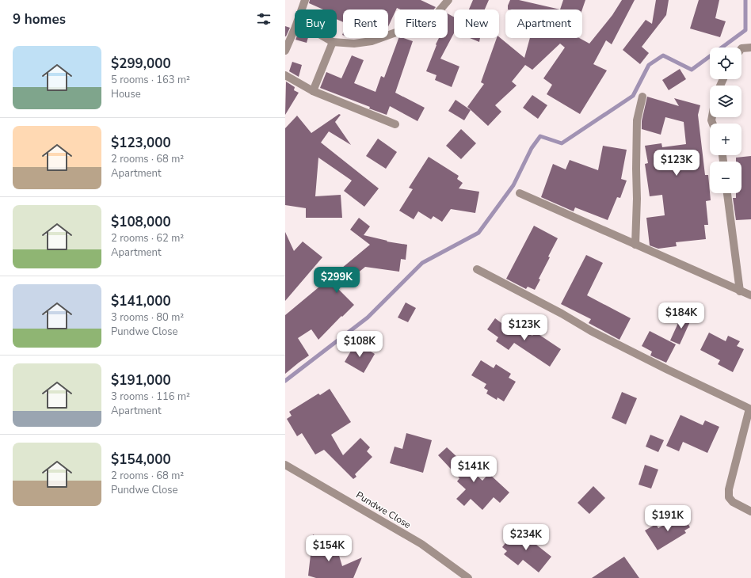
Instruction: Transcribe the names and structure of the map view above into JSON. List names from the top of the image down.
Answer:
{
  "streets": {
    "street": ["Pundwe Close"]
  },
  "page": {
    "heading": "9 homes",
    "chip": [
      "Buy",
      "Rent",
      "Filters",
      "New",
      "Apartment"
    ],
    "list": [
      {
        "name": "$299,000",
        "note": "5 rooms · 163 m² · House"
      },
      {
        "name": "$123,000",
        "note": "2 rooms · 68 m² · Apartment"
      },
      {
        "name": "$108,000",
        "note": "2 rooms · 62 m² · Apartment"
      },
      {
        "name": "$141,000",
        "note": "3 rooms · 80 m² · Pundwe Close"
      },
      {
        "name": "$191,000",
        "note": "3 rooms · 116 m² · Apartment"
      },
      {
        "name": "$154,000",
        "note": "2 rooms · 68 m² · Pundwe Close"
      }
    ],
    "map_buttons": ["+", "−"],
    "price": [
      "$123K",
      "$299K",
      "$184K",
      "$123K",
      "$108K",
      "$141K",
      "$191K",
      "$234K",
      "$154K"
    ]
  }
}
